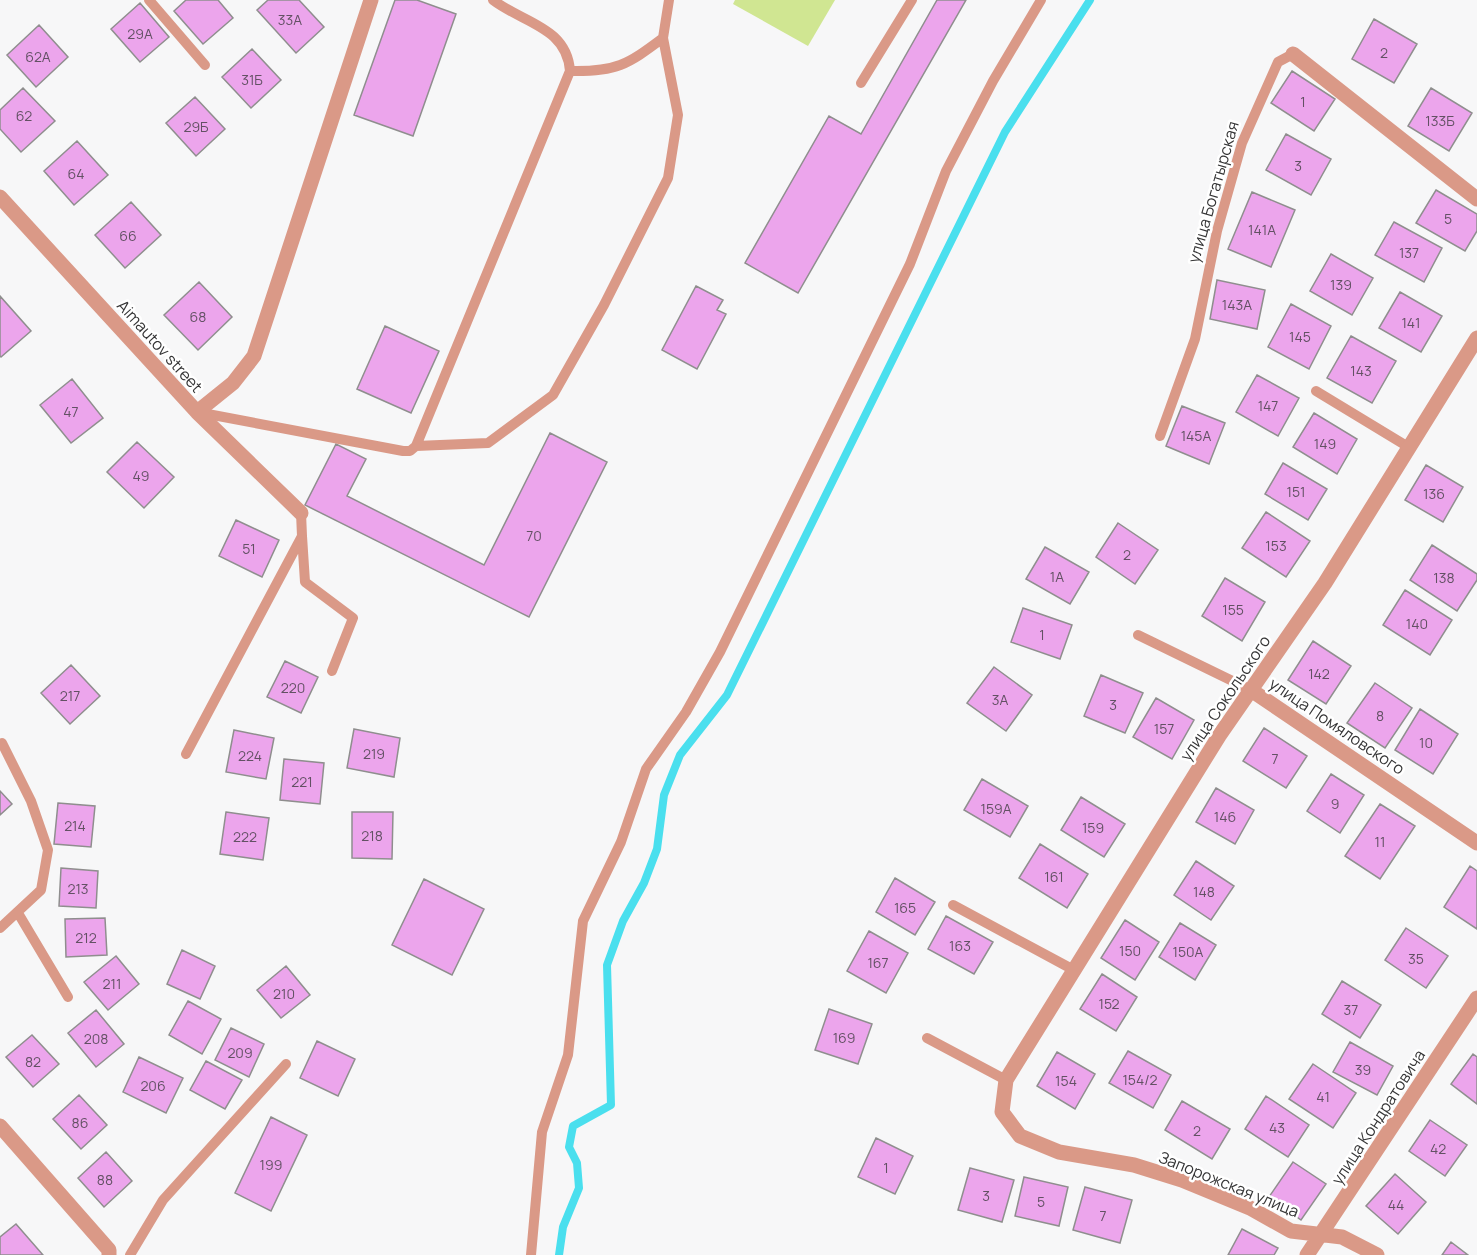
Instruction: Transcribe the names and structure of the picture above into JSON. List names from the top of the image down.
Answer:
{
  "streets": {
    "street": [
      "улица Богатырская",
      "Aimautov street",
      "улица Сокольского",
      "улица Помяловского",
      "улица Кондратовича",
      "Запорожская улица"
    ]
  },
  "crossings": [
    ["улица Сокольского", "улица Помяловского"],
    ["улица Сокольского", "Запорожская улица"],
    ["улица Кондратовича", "Запорожская улица"]
  ],
  "house_numbers": [
    "33А",
    "29А",
    "2",
    "62А",
    "31Б",
    "1",
    "62",
    "133Б",
    "29Б",
    "3",
    "64",
    "5",
    "141А",
    "66",
    "137",
    "139",
    "143А",
    "68",
    "141",
    "145",
    "143",
    "147",
    "47",
    "145А",
    "149",
    "49",
    "151",
    "136",
    "70",
    "153",
    "51",
    "2",
    "1А",
    "138",
    "155",
    "140",
    "1",
    "142",
    "220",
    "217",
    "3А",
    "3",
    "8",
    "157",
    "10",
    "219",
    "224",
    "7",
    "221",
    "9",
    "159А",
    "146",
    "214",
    "159",
    "218",
    "222",
    "11",
    "161",
    "213",
    "148",
    "165",
    "212",
    "163",
    "150",
    "150А",
    "35",
    "167",
    "211",
    "210",
    "152",
    "37",
    "169",
    "208",
    "209",
    "82",
    "39",
    "154/2",
    "154",
    "206",
    "41",
    "86",
    "43",
    "2",
    "42",
    "199",
    "1",
    "88",
    "3",
    "5",
    "44",
    "7"
  ]
}
